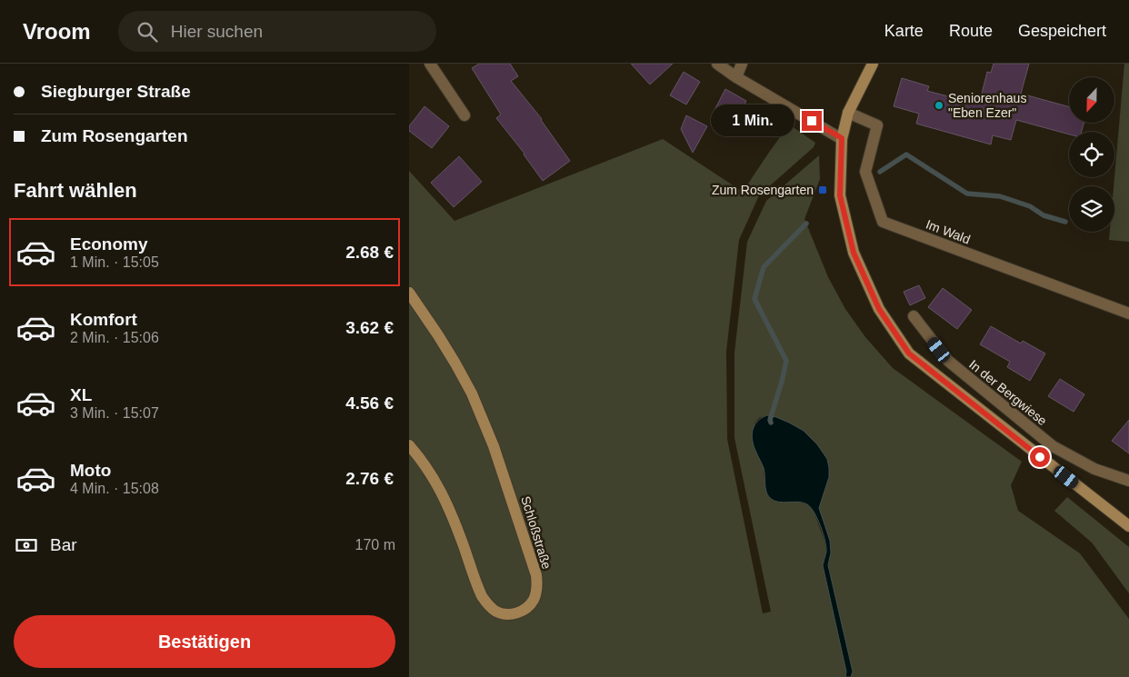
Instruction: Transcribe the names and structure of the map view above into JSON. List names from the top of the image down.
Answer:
{
  "streets": {
    "main road": ["Schloßstraße"],
    "street": ["Im Wald", "In der Bergwiese"]
  },
  "places": {
    "other": ["Seniorenhaus \"Eben Ezer\""],
    "transit": ["Zum Rosengarten"]
  },
  "north": "bottom",
  "page": {
    "header": "Vroom",
    "search": "Hier suchen",
    "nav": ["Karte", "Route", "Gespeichert"],
    "banner": ["Siegburger Straße", "Zum Rosengarten"],
    "bubble": "1 Min.",
    "heading": "Fahrt wählen",
    "list": [
      {
        "name": "Economy",
        "note": "1 Min. · 15:05",
        "value": "2.68 €"
      },
      {
        "name": "Komfort",
        "note": "2 Min. · 15:06",
        "value": "3.62 €"
      },
      {
        "name": "XL",
        "note": "3 Min. · 15:07",
        "value": "4.56 €"
      },
      {
        "name": "Moto",
        "note": "4 Min. · 15:08",
        "value": "2.76 €"
      }
    ],
    "pay": ["Bar", "170 m"],
    "buttons": "Bestätigen"
  }
}
